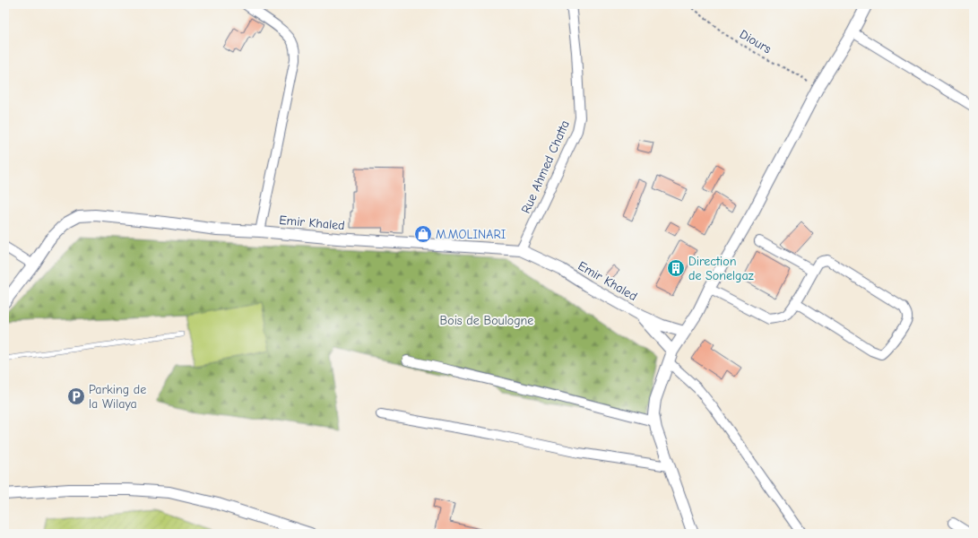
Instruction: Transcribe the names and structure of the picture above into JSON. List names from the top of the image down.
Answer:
{
  "streets": {
    "street": ["Rue Ahmed Chatta", "Emir Khaled"],
    "path": ["Diours"]
  },
  "crossings": [
    ["Rue Ahmed Chatta", "Emir Khaled"]
  ],
  "parks": ["Bois de Boulogne"],
  "places": {
    "shop": ["M.MOLINARI"],
    "building": ["Direction de Sonelgaz"],
    "parking": ["Parking de la Wilaya"]
  }
}
